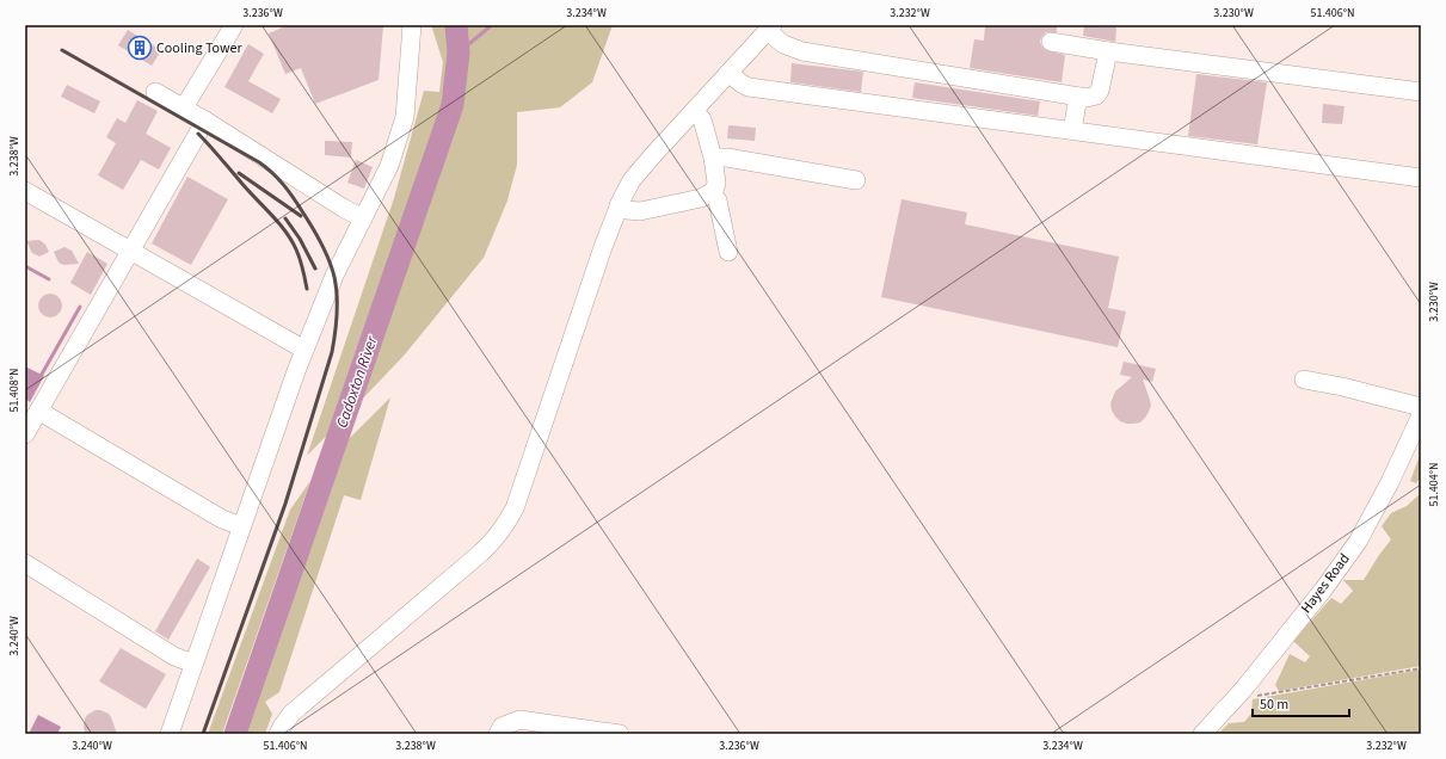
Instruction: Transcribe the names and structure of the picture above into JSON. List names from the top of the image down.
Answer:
{
  "streets": {
    "street": ["Hayes Road"]
  },
  "water": ["Cadoxton River"],
  "places": {
    "building": ["Cooling Tower"]
  },
  "scale_bar": "50 m",
  "coordinates": [
    "3.236°W",
    "3.234°W",
    "3.232°W",
    "3.230°W",
    "51.406°N",
    "3.238°W",
    "51.408°N",
    "51.404°N",
    "3.240°W"
  ]
}
